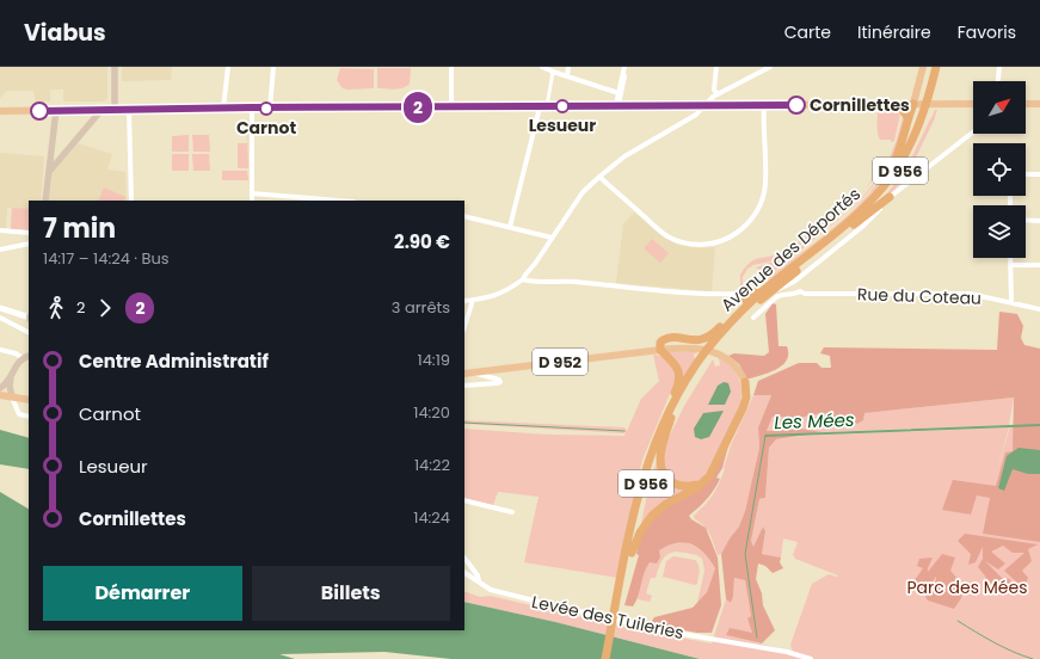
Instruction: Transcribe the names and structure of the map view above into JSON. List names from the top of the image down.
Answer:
{
  "streets": {
    "highway": ["D 956", "Avenue des Déportés"],
    "main road": ["D 952"],
    "street": ["Rue du Coteau", "Levée des Tuileries"]
  },
  "crossings": [
    ["D 956", "Avenue des Déportés"],
    ["D 956", "Rue du Coteau"],
    ["D 956", "D 952"],
    ["Avenue des Déportés", "Rue du Coteau"]
  ],
  "water": ["Les Mées"],
  "parks": ["Parc des Mées"],
  "places": ["Cornillettes", "Lesueur", "Carnot"],
  "lines": ["bus line 2"],
  "north": "top right",
  "page": {
    "header": "Viabus",
    "nav": ["Carte", "Itinéraire", "Favoris"],
    "on_map": "2",
    "heading": ["7 min", "14:17 – 14:24 · Bus", "2.90 €"],
    "legs": ["2", "2", "3 arrêts"],
    "list": [
      {
        "name": "Centre Administratif",
        "value": "14:19"
      },
      {
        "name": "Carnot",
        "value": "14:20"
      },
      {
        "name": "Lesueur",
        "value": "14:22"
      },
      {
        "name": "Cornillettes",
        "value": "14:24"
      }
    ],
    "buttons": ["Démarrer", "Billets"]
  }
}
